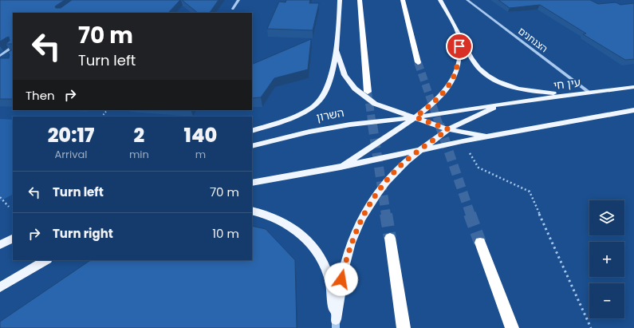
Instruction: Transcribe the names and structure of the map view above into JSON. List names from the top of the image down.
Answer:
{
  "streets": {
    "main road": ["עין חי", "השרון"],
    "street": ["הצנחנים"]
  },
  "crossings": [
    ["הצנחנים", "עין חי"],
    ["עין חי", "השרון"]
  ],
  "page": {
    "turn": ["70 m", "Turn left"],
    "then": "Then",
    "eta": [
      "20:17",
      "Arrival",
      "2",
      "min",
      "140",
      "m"
    ],
    "list": [
      {
        "name": "Turn left",
        "value": "70 m"
      },
      {
        "name": "Turn right",
        "value": "10 m"
      }
    ],
    "map_buttons": ["+", "−"]
  }
}
